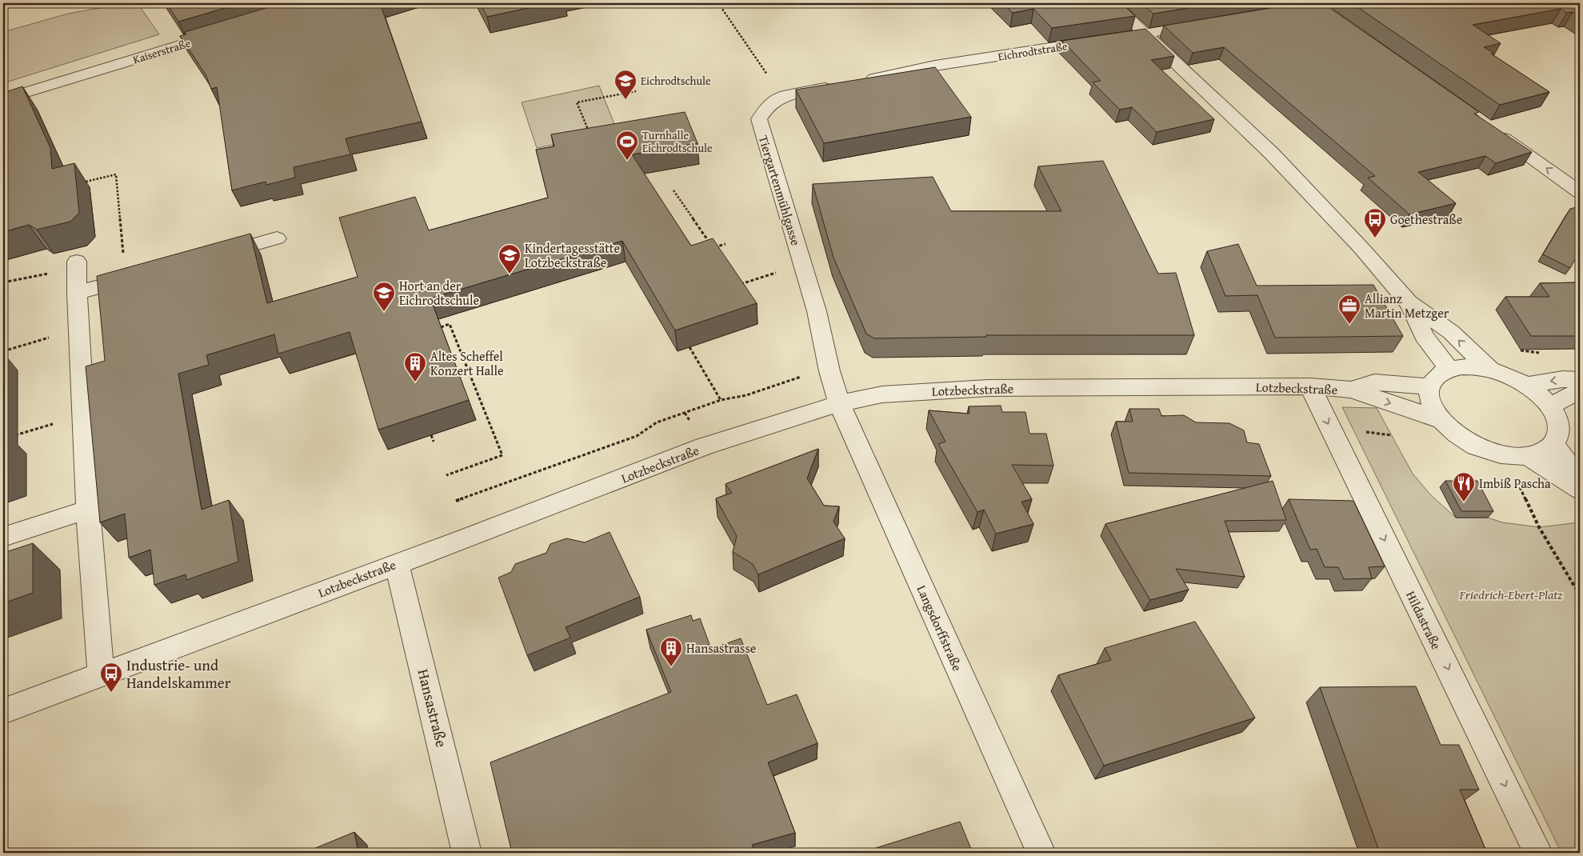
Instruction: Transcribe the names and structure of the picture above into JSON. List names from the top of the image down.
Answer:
{
  "streets": {
    "street": [
      "Kaiserstraße",
      "Eichrodtstraße",
      "Tiergartenmühlgasse",
      "Lotzbeckstraße",
      "Hildastraße",
      "Langsdorffstraße",
      "Hansastraße"
    ]
  },
  "crossings": [
    ["Tiergartenmühlgasse", "Lotzbeckstraße"],
    ["Tiergartenmühlgasse", "Langsdorffstraße"],
    ["Lotzbeckstraße", "Hildastraße"],
    ["Lotzbeckstraße", "Langsdorffstraße"],
    ["Lotzbeckstraße", "Hansastraße"]
  ],
  "one_way": ["Hildastraße"],
  "parks": ["Friedrich-Ebert-Platz"],
  "places": {
    "school or university": ["Eichrodtschule", "Kindertagesstätte Lotzbeckstraße", "Hort an der Eichrodtschule"],
    "sports": ["Turnhalle Eichrodtschule"],
    "bus stop": ["Goethestraße", "Industrie- und Handelskammer"],
    "office": ["Allianz Martin Metzger"],
    "building": ["Altes Scheffel Konzert Halle", "Hansastrasse"],
    "restaurant": ["Imbiß Pascha"]
  }
}
